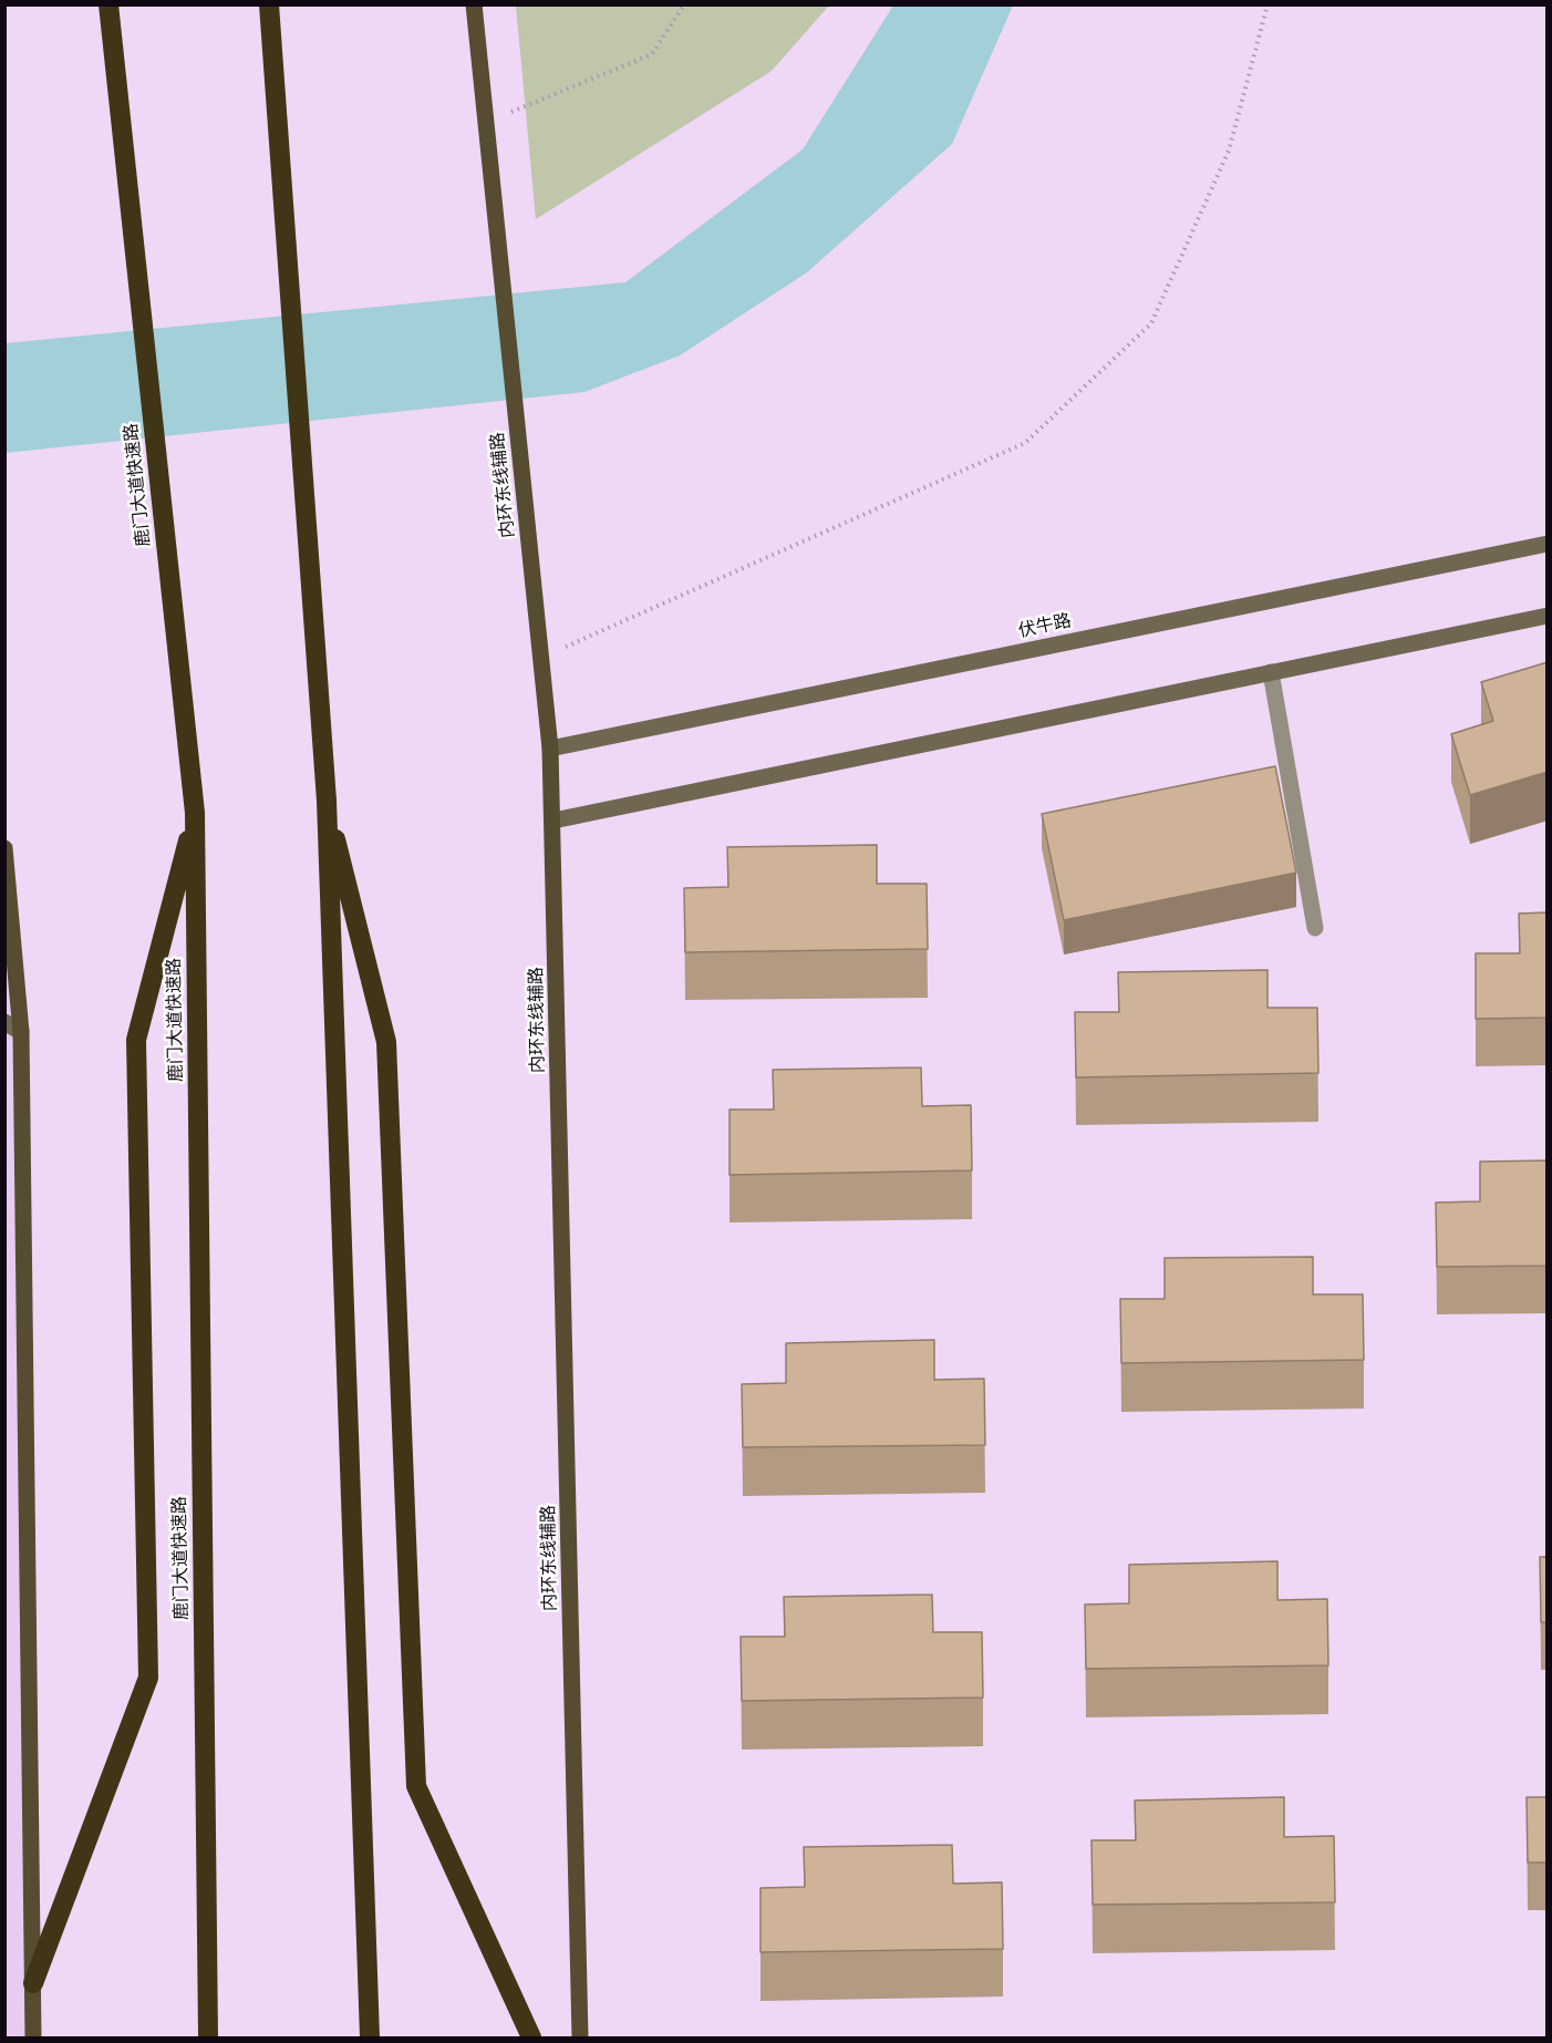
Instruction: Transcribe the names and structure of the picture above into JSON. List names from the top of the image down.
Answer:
{
  "streets": {
    "highway": ["鹿门大道快速路"],
    "main road": ["内环东线辅路"],
    "street": ["伏牛路"]
  },
  "crossings": [
    ["内环东线辅路", "伏牛路"]
  ]
}
